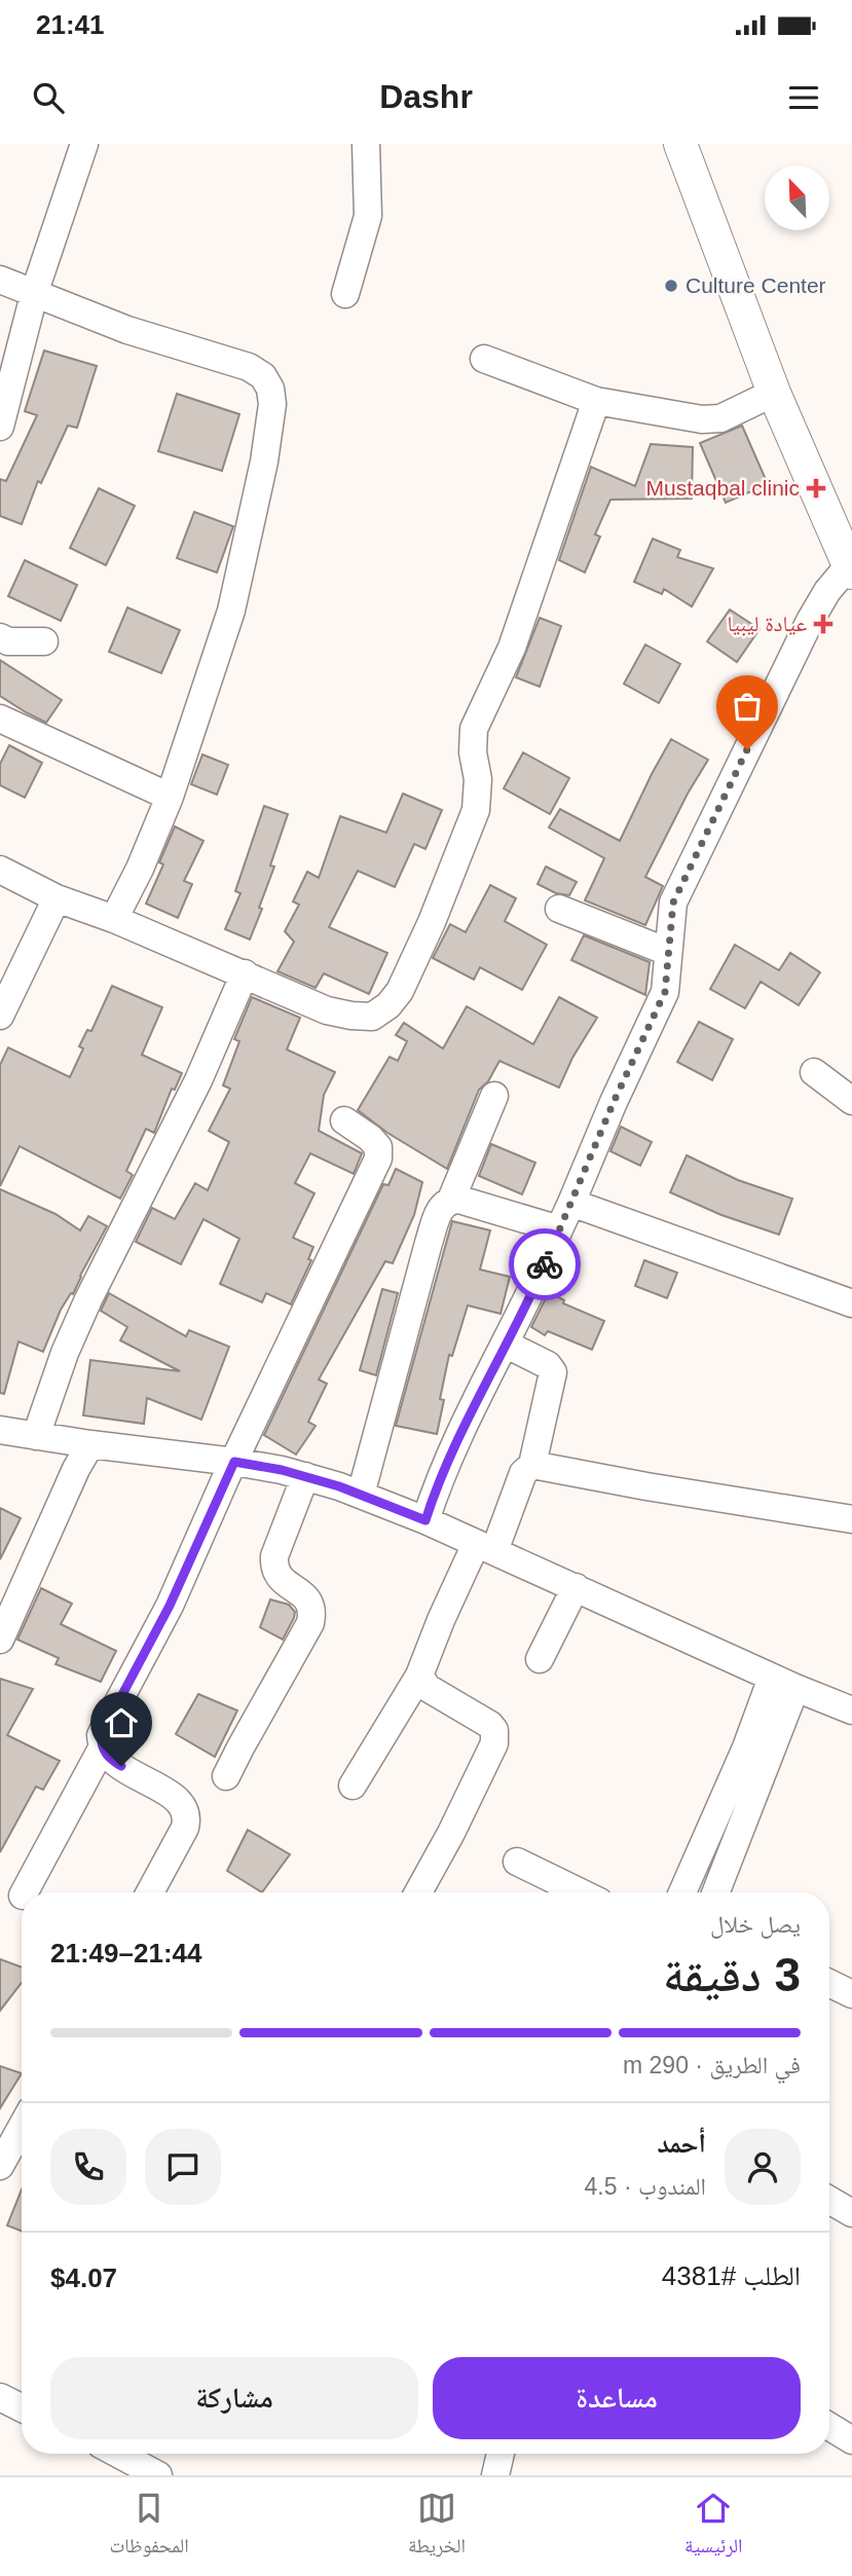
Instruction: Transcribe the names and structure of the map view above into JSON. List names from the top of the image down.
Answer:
{
  "places": {
    "other": ["Culture Center"],
    "health": ["Mustaqbal clinic", "عيادة ليبيا"]
  },
  "north": "top left",
  "page": {
    "status": "21:41",
    "header": "Dashr",
    "heading": ["3 دقيقة", "يصل خلال", "21:44–21:49"],
    "panel": [
      "أحمد",
      "المندوب · 4.5",
      "الطلب #4381",
      "$4.07"
    ],
    "bar": "في الطريق · 290 m",
    "buttons": ["مساعدة", "مشاركة"],
    "tabs": ["الرئيسية", "الخريطة", "المحفوظات"]
  }
}
